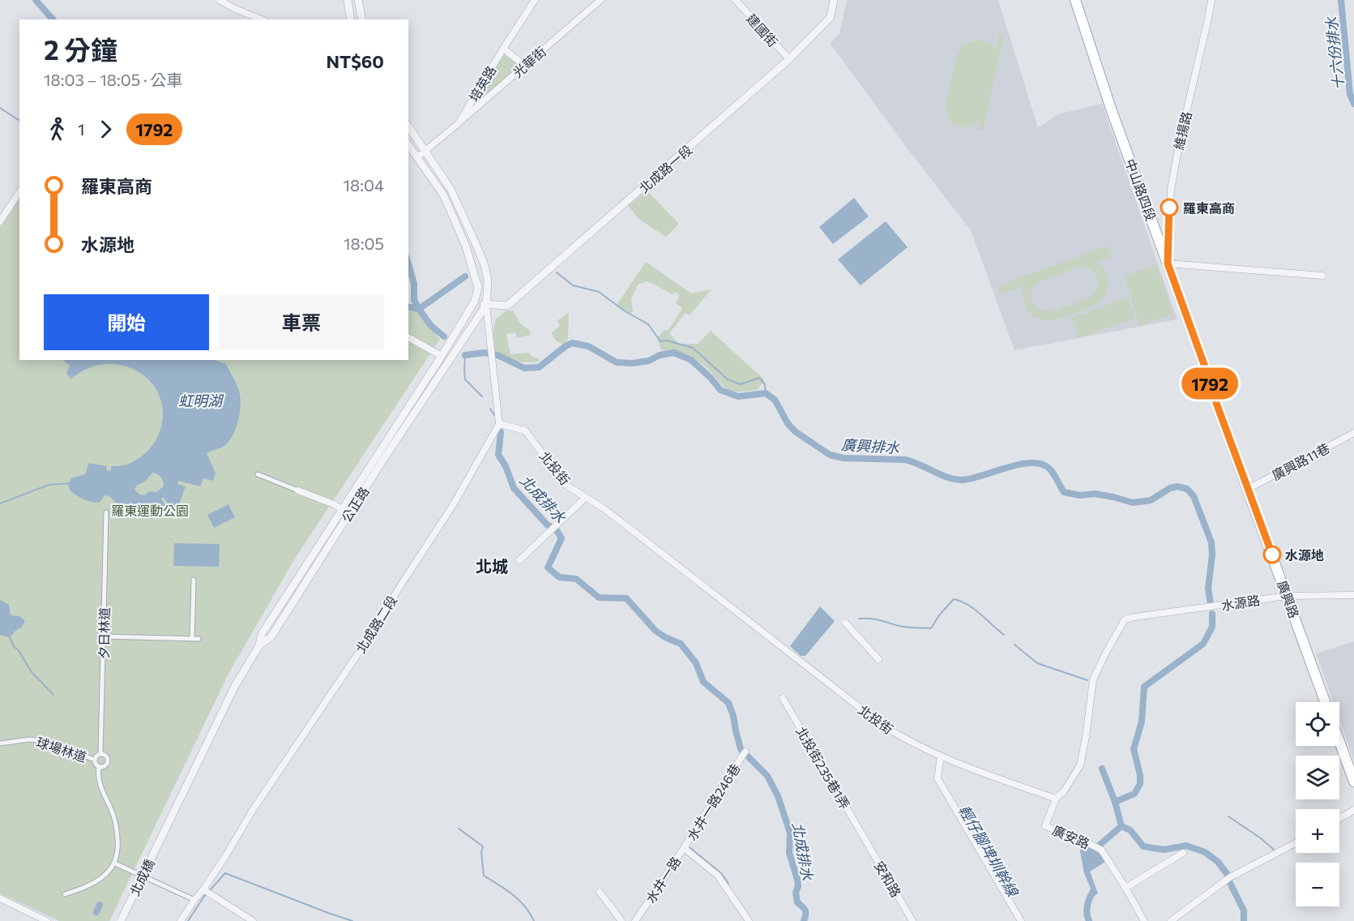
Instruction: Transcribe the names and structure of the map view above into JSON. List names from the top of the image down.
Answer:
{
  "streets": {
    "main road": ["中山路四段", "廣興路"],
    "street": [
      "建國街",
      "光華街",
      "培英路",
      "維揚路",
      "北成路一段",
      "廣興路11巷",
      "北投街",
      "公正路",
      "水源路",
      "北成路二段",
      "夕日林道",
      "球場林道",
      "北投街235巷1弄",
      "水井一路246巷",
      "廣安路",
      "北成橋",
      "安和路",
      "水井一路"
    ]
  },
  "crossings": [
    ["建國街", "北成路一段"],
    ["光華街", "培英路"],
    ["培英路", "公正路"],
    ["維揚路", "中山路四段"],
    ["北成路一段", "公正路"],
    ["中山路四段", "廣興路11巷"],
    ["中山路四段", "廣興路"],
    ["廣興路11巷", "廣興路"],
    ["北投街", "水源路"],
    ["北投街", "北成路二段"],
    ["北投街", "廣安路"],
    ["公正路", "北成橋"],
    ["廣興路", "水源路"],
    ["水源路", "廣安路"],
    ["夕日林道", "球場林道"],
    ["北投街235巷1弄", "安和路"],
    ["水井一路246巷", "水井一路"]
  ],
  "districts": ["北城"],
  "water": [
    "十六份排水",
    "虹明湖",
    "廣興排水",
    "北成排水",
    "輕仔腳埤圳幹線"
  ],
  "parks": ["羅東運動公園"],
  "places": ["羅東高商", "水源地"],
  "lines": ["bus line 1792"],
  "page": {
    "on_map": "1792",
    "heading": ["2 分鐘", "18:03 – 18:05 · 公車", "NT$60"],
    "legs": ["1", "1792"],
    "list": [
      {
        "name": "羅東高商",
        "value": "18:04"
      },
      {
        "name": "水源地",
        "value": "18:05"
      }
    ],
    "buttons": ["開始", "車票"],
    "map_buttons": ["+", "−"]
  }
}
